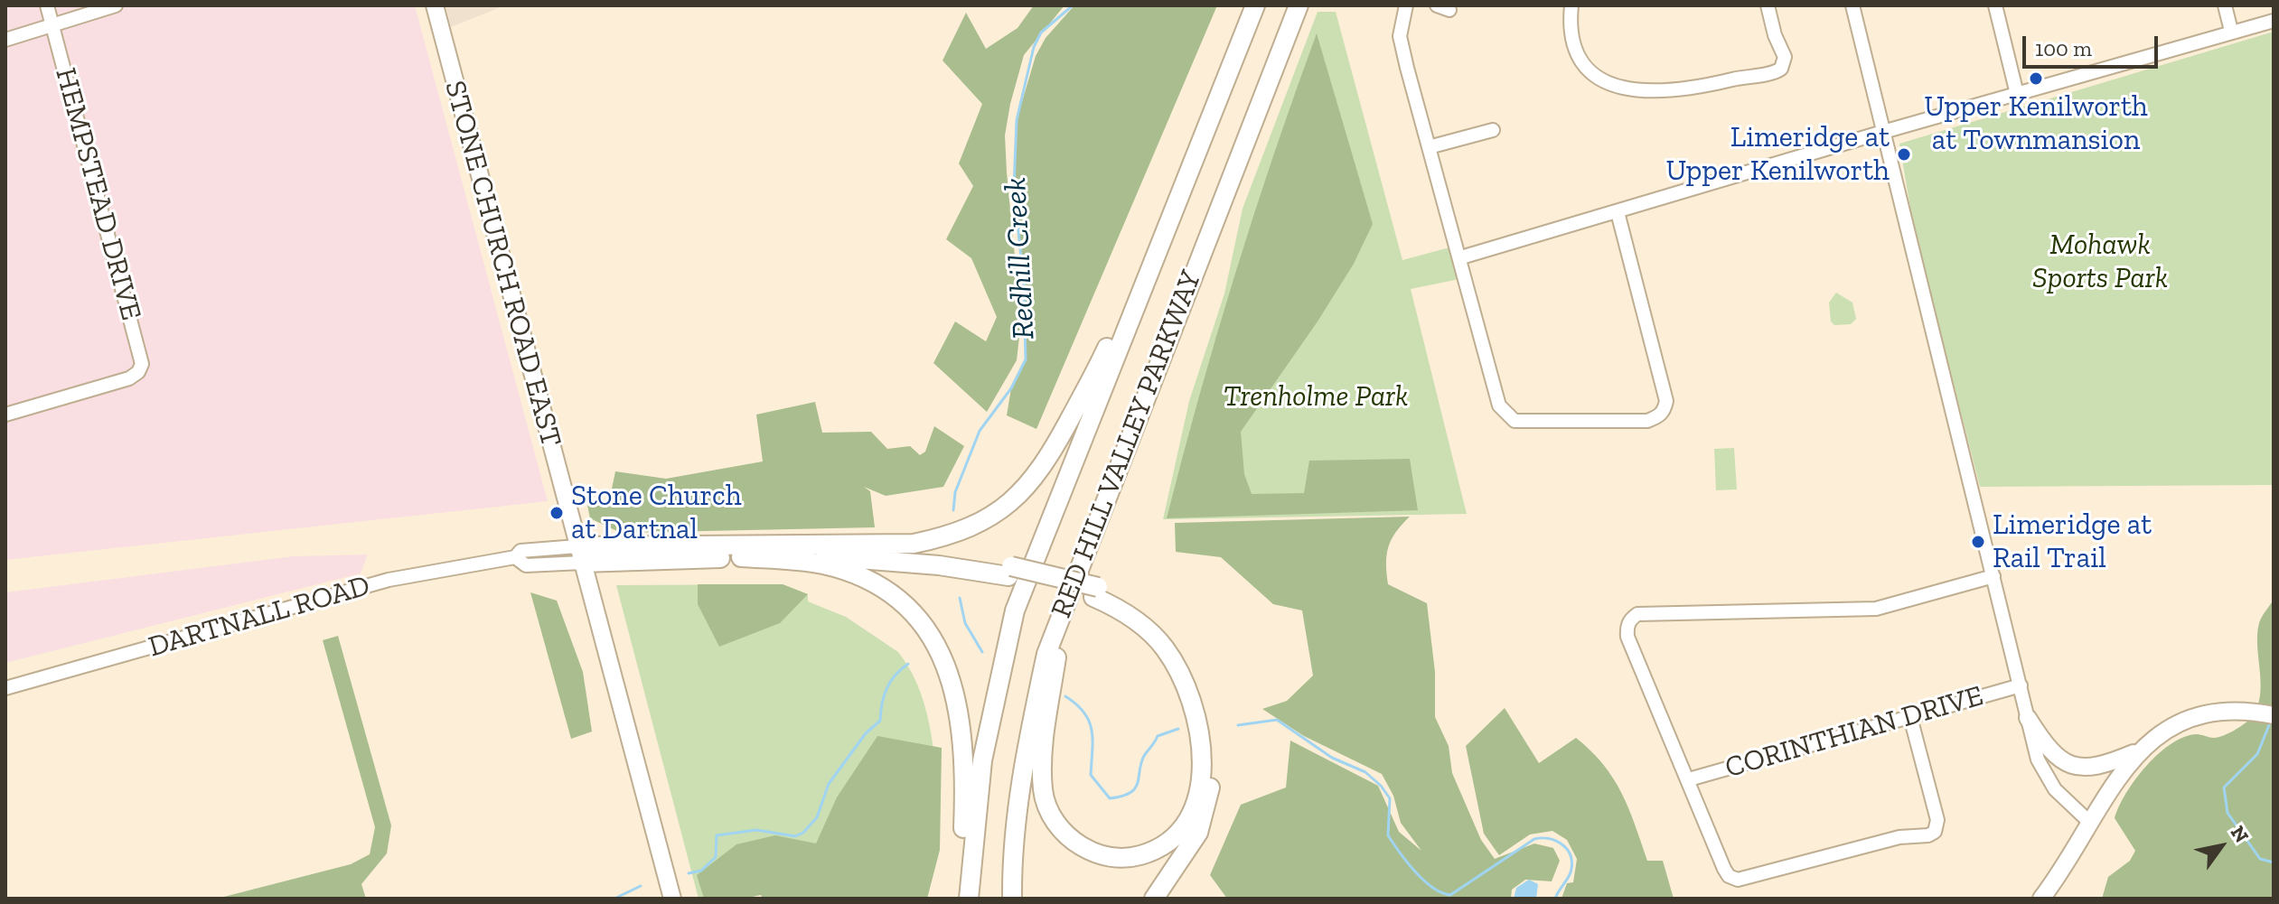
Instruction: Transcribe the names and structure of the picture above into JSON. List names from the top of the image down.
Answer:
{
  "streets": {
    "highway": ["RED HILL VALLEY PARKWAY"],
    "main road": ["STONE CHURCH ROAD EAST"],
    "street": ["HEMPSTEAD DRIVE", "DARTNALL ROAD", "CORINTHIAN DRIVE"]
  },
  "crossings": [
    ["STONE CHURCH ROAD EAST", "DARTNALL ROAD"]
  ],
  "water": ["Redhill Creek"],
  "parks": ["Mohawk Sports Park", "Trenholme Park"],
  "places": [
    "Upper Kenilworth at Townmansion",
    "Limeridge at Upper Kenilworth",
    "Stone Church at Dartnal",
    "Limeridge at Rail Trail"
  ],
  "scale_bar": "100 m",
  "north": "top right"
}
